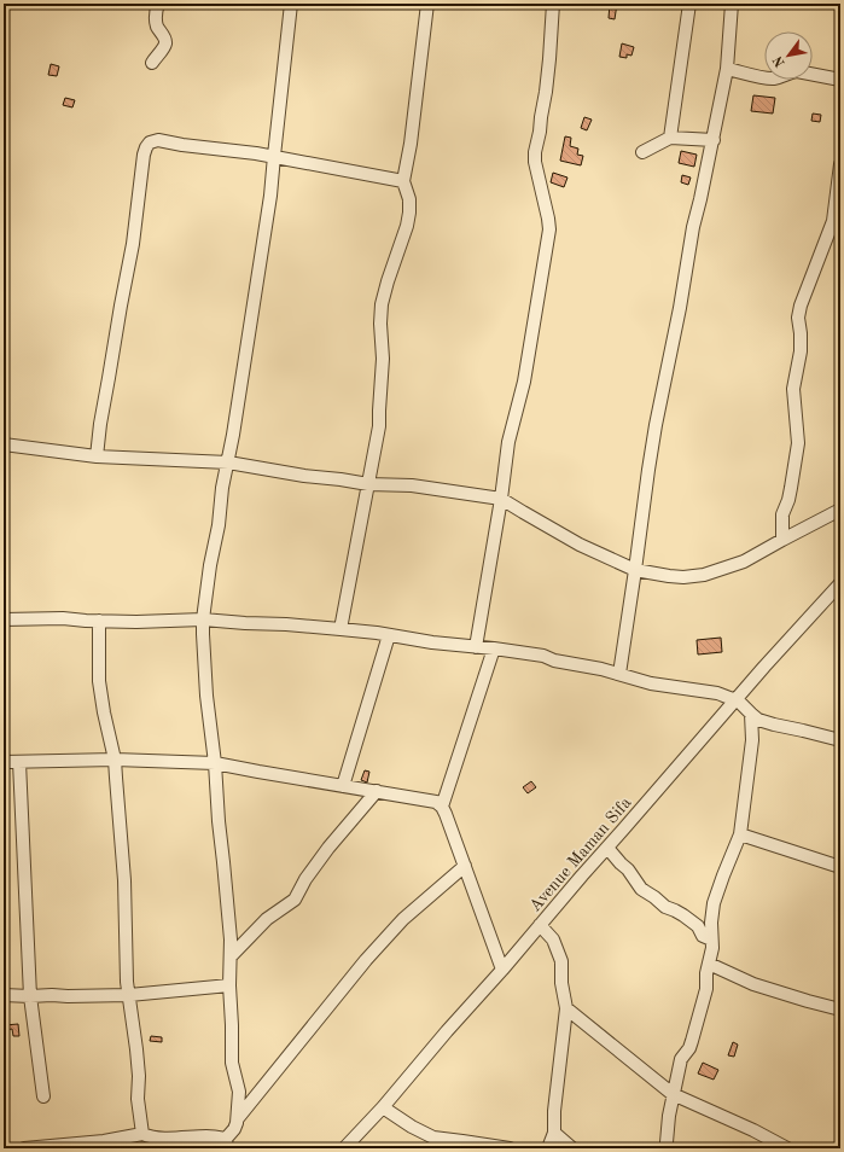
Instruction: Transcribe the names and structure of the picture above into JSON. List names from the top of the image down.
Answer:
{
  "streets": {
    "street": ["Avenue Maman Sifa"]
  },
  "north": "bottom left"
}
